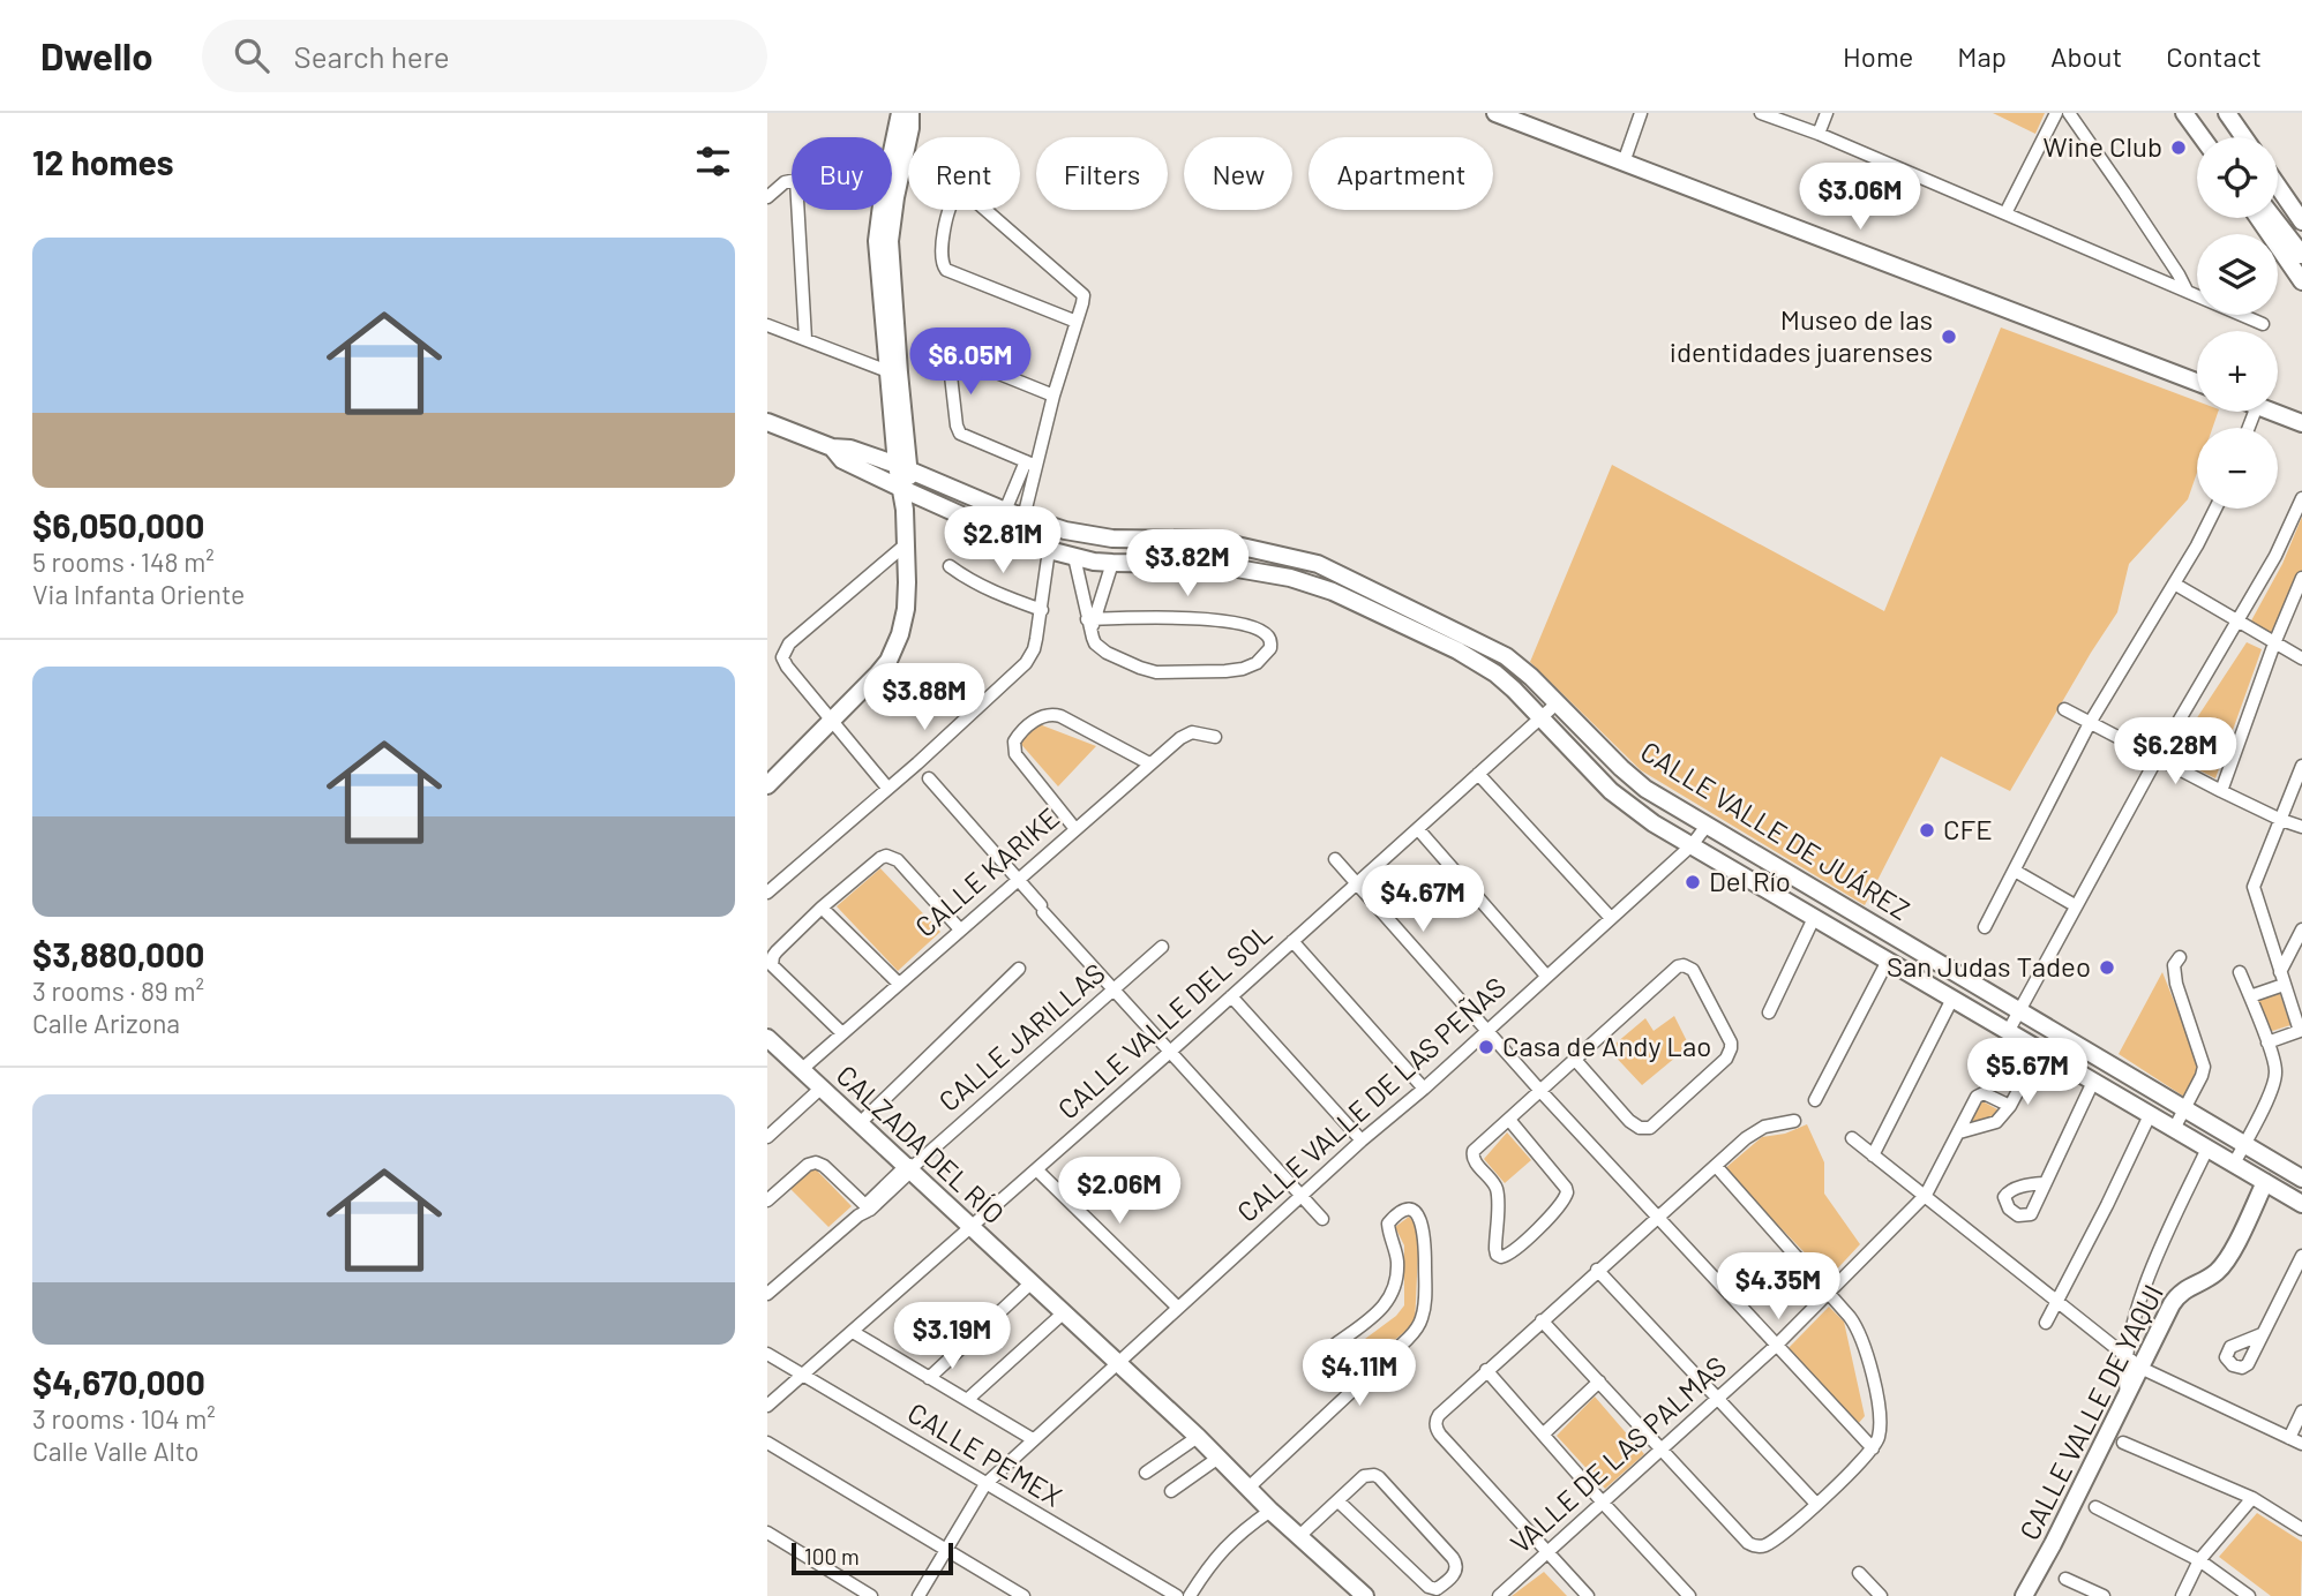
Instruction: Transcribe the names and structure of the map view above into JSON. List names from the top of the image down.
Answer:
{
  "streets": {
    "street": [
      "CALLE VALLE DE JUÁREZ",
      "CALLE KARIKE",
      "CALLE VALLE DEL SOL",
      "CALLE JARILLAS",
      "CALLE VALLE DE LAS PEÑAS",
      "CALZADA DEL RÍO",
      "CALLE VALLE DE YAQUI",
      "CALLE PEMEX",
      "VALLE DE LAS PALMAS"
    ]
  },
  "crossings": [
    ["CALLE VALLE DE JUÁREZ", "CALLE VALLE DEL SOL"],
    ["CALLE VALLE DE JUÁREZ", "CALLE VALLE DE LAS PEÑAS"],
    ["CALLE VALLE DE JUÁREZ", "CALLE VALLE DE YAQUI"],
    ["CALLE KARIKE", "CALZADA DEL RÍO"],
    ["CALLE VALLE DEL SOL", "CALZADA DEL RÍO"],
    ["CALLE VALLE DEL SOL", "CALLE PEMEX"],
    ["CALLE JARILLAS", "CALZADA DEL RÍO"],
    ["CALLE VALLE DE LAS PEÑAS", "CALZADA DEL RÍO"],
    ["CALLE VALLE DE LAS PEÑAS", "CALLE PEMEX"]
  ],
  "places": [
    "Wine Club",
    "Museo de las identidades juarenses",
    "CFE",
    "Del Río",
    "San Judas Tadeo",
    "Casa de Andy Lao"
  ],
  "scale_bar": "100 m",
  "page": {
    "header": "Dwello",
    "search": "Search here",
    "nav": [
      "Home",
      "Map",
      "About",
      "Contact"
    ],
    "heading": "12 homes",
    "map_buttons": ["+", "−"],
    "chip": [
      "Buy",
      "Rent",
      "Filters",
      "New",
      "Apartment"
    ],
    "price": [
      "$3.06M",
      "$6.05M",
      "$2.81M",
      "$3.82M",
      "$3.88M",
      "$6.28M",
      "$4.67M",
      "$5.67M",
      "$2.06M",
      "$4.35M",
      "$3.19M",
      "$4.11M"
    ],
    "list": [
      {
        "name": "$6,050,000",
        "note": "5 rooms · 148 m² · Via Infanta Oriente"
      },
      {
        "name": "$3,880,000",
        "note": "3 rooms · 89 m² · Calle Arizona"
      },
      {
        "name": "$4,670,000",
        "note": "3 rooms · 104 m² · Calle Valle Alto"
      }
    ],
    "scale": "100 m"
  }
}
